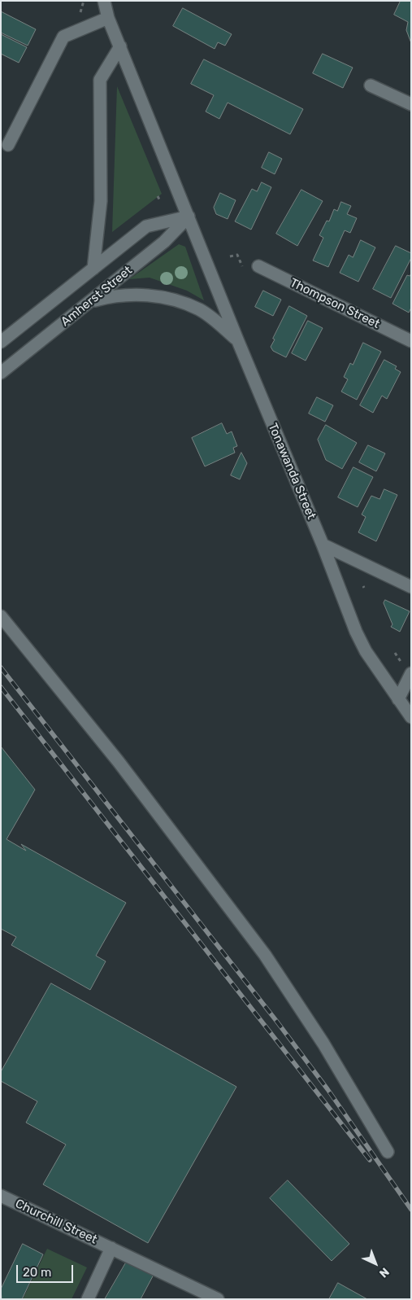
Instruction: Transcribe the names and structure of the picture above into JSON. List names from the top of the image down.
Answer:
{
  "streets": {
    "street": [
      "Amherst Street",
      "Thompson Street",
      "Tonawanda Street",
      "Churchill Street"
    ]
  },
  "crossings": [
    ["Amherst Street", "Tonawanda Street"]
  ],
  "scale_bar": "20 m",
  "north": "bottom right"
}
